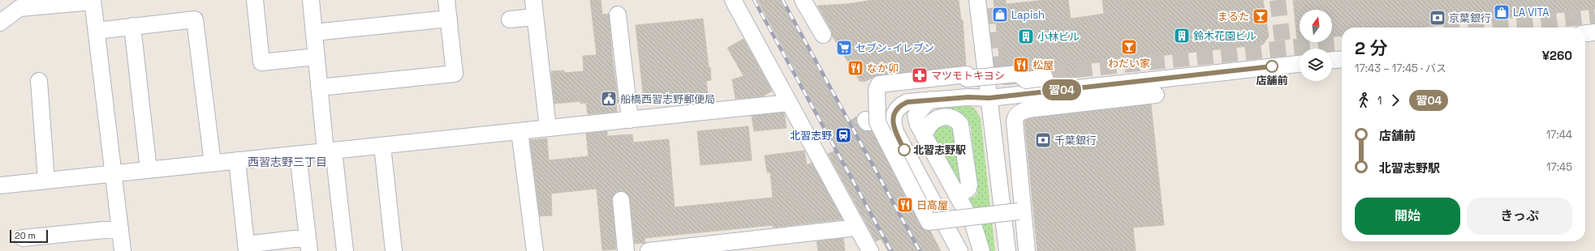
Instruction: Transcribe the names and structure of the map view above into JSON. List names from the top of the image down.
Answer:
{
  "districts": ["西習志野三丁目"],
  "places": {
    "shop": ["LA VITA", "Lapish"],
    "bar": ["まるた", "わだい家"],
    "bank": ["京葉銀行", "千葉銀行"],
    "building": ["鈴木花園ビル", "小林ビル"],
    "supermarket": ["セブン-イレブン"],
    "restaurant": ["松屋", "なか卯", "日高屋"],
    "other": ["店舗前", "北習志野駅"],
    "pharmacy": ["マツモトキヨシ"],
    "public building": ["船橋西習志野郵便局"],
    "station": ["北習志野"]
  },
  "lines": ["bus line 習04"],
  "scale_bar": "20 m",
  "north": "top",
  "page": {
    "on_map": "習04",
    "heading": ["2 分", "17:43 – 17:45 · バス", "¥260"],
    "legs": ["1", "習04"],
    "list": [
      {
        "name": "店舗前",
        "value": "17:44"
      },
      {
        "name": "北習志野駅",
        "value": "17:45"
      }
    ],
    "buttons": ["開始", "きっぷ"],
    "scale": "20 m"
  }
}
